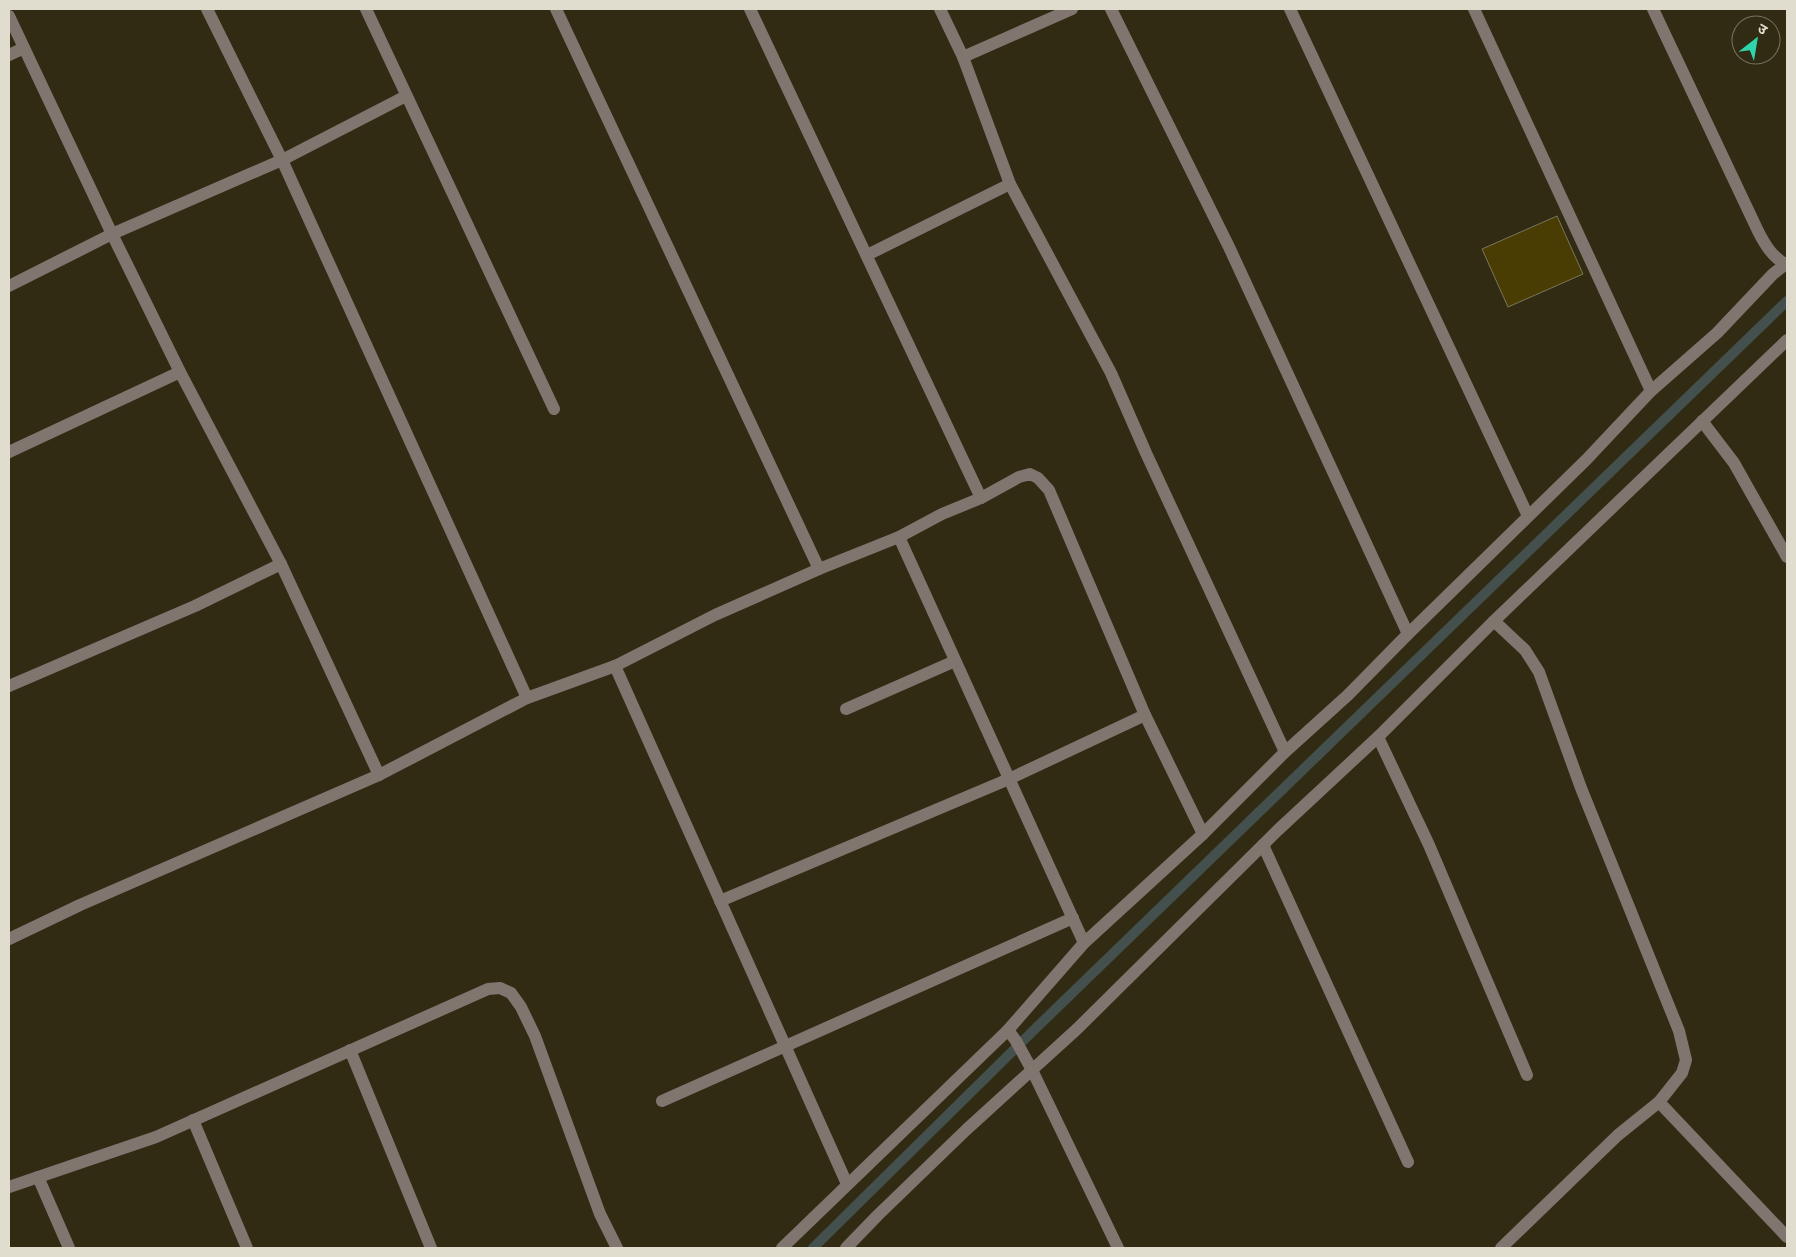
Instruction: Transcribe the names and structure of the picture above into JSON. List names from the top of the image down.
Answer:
{
  "north": "top right"
}
